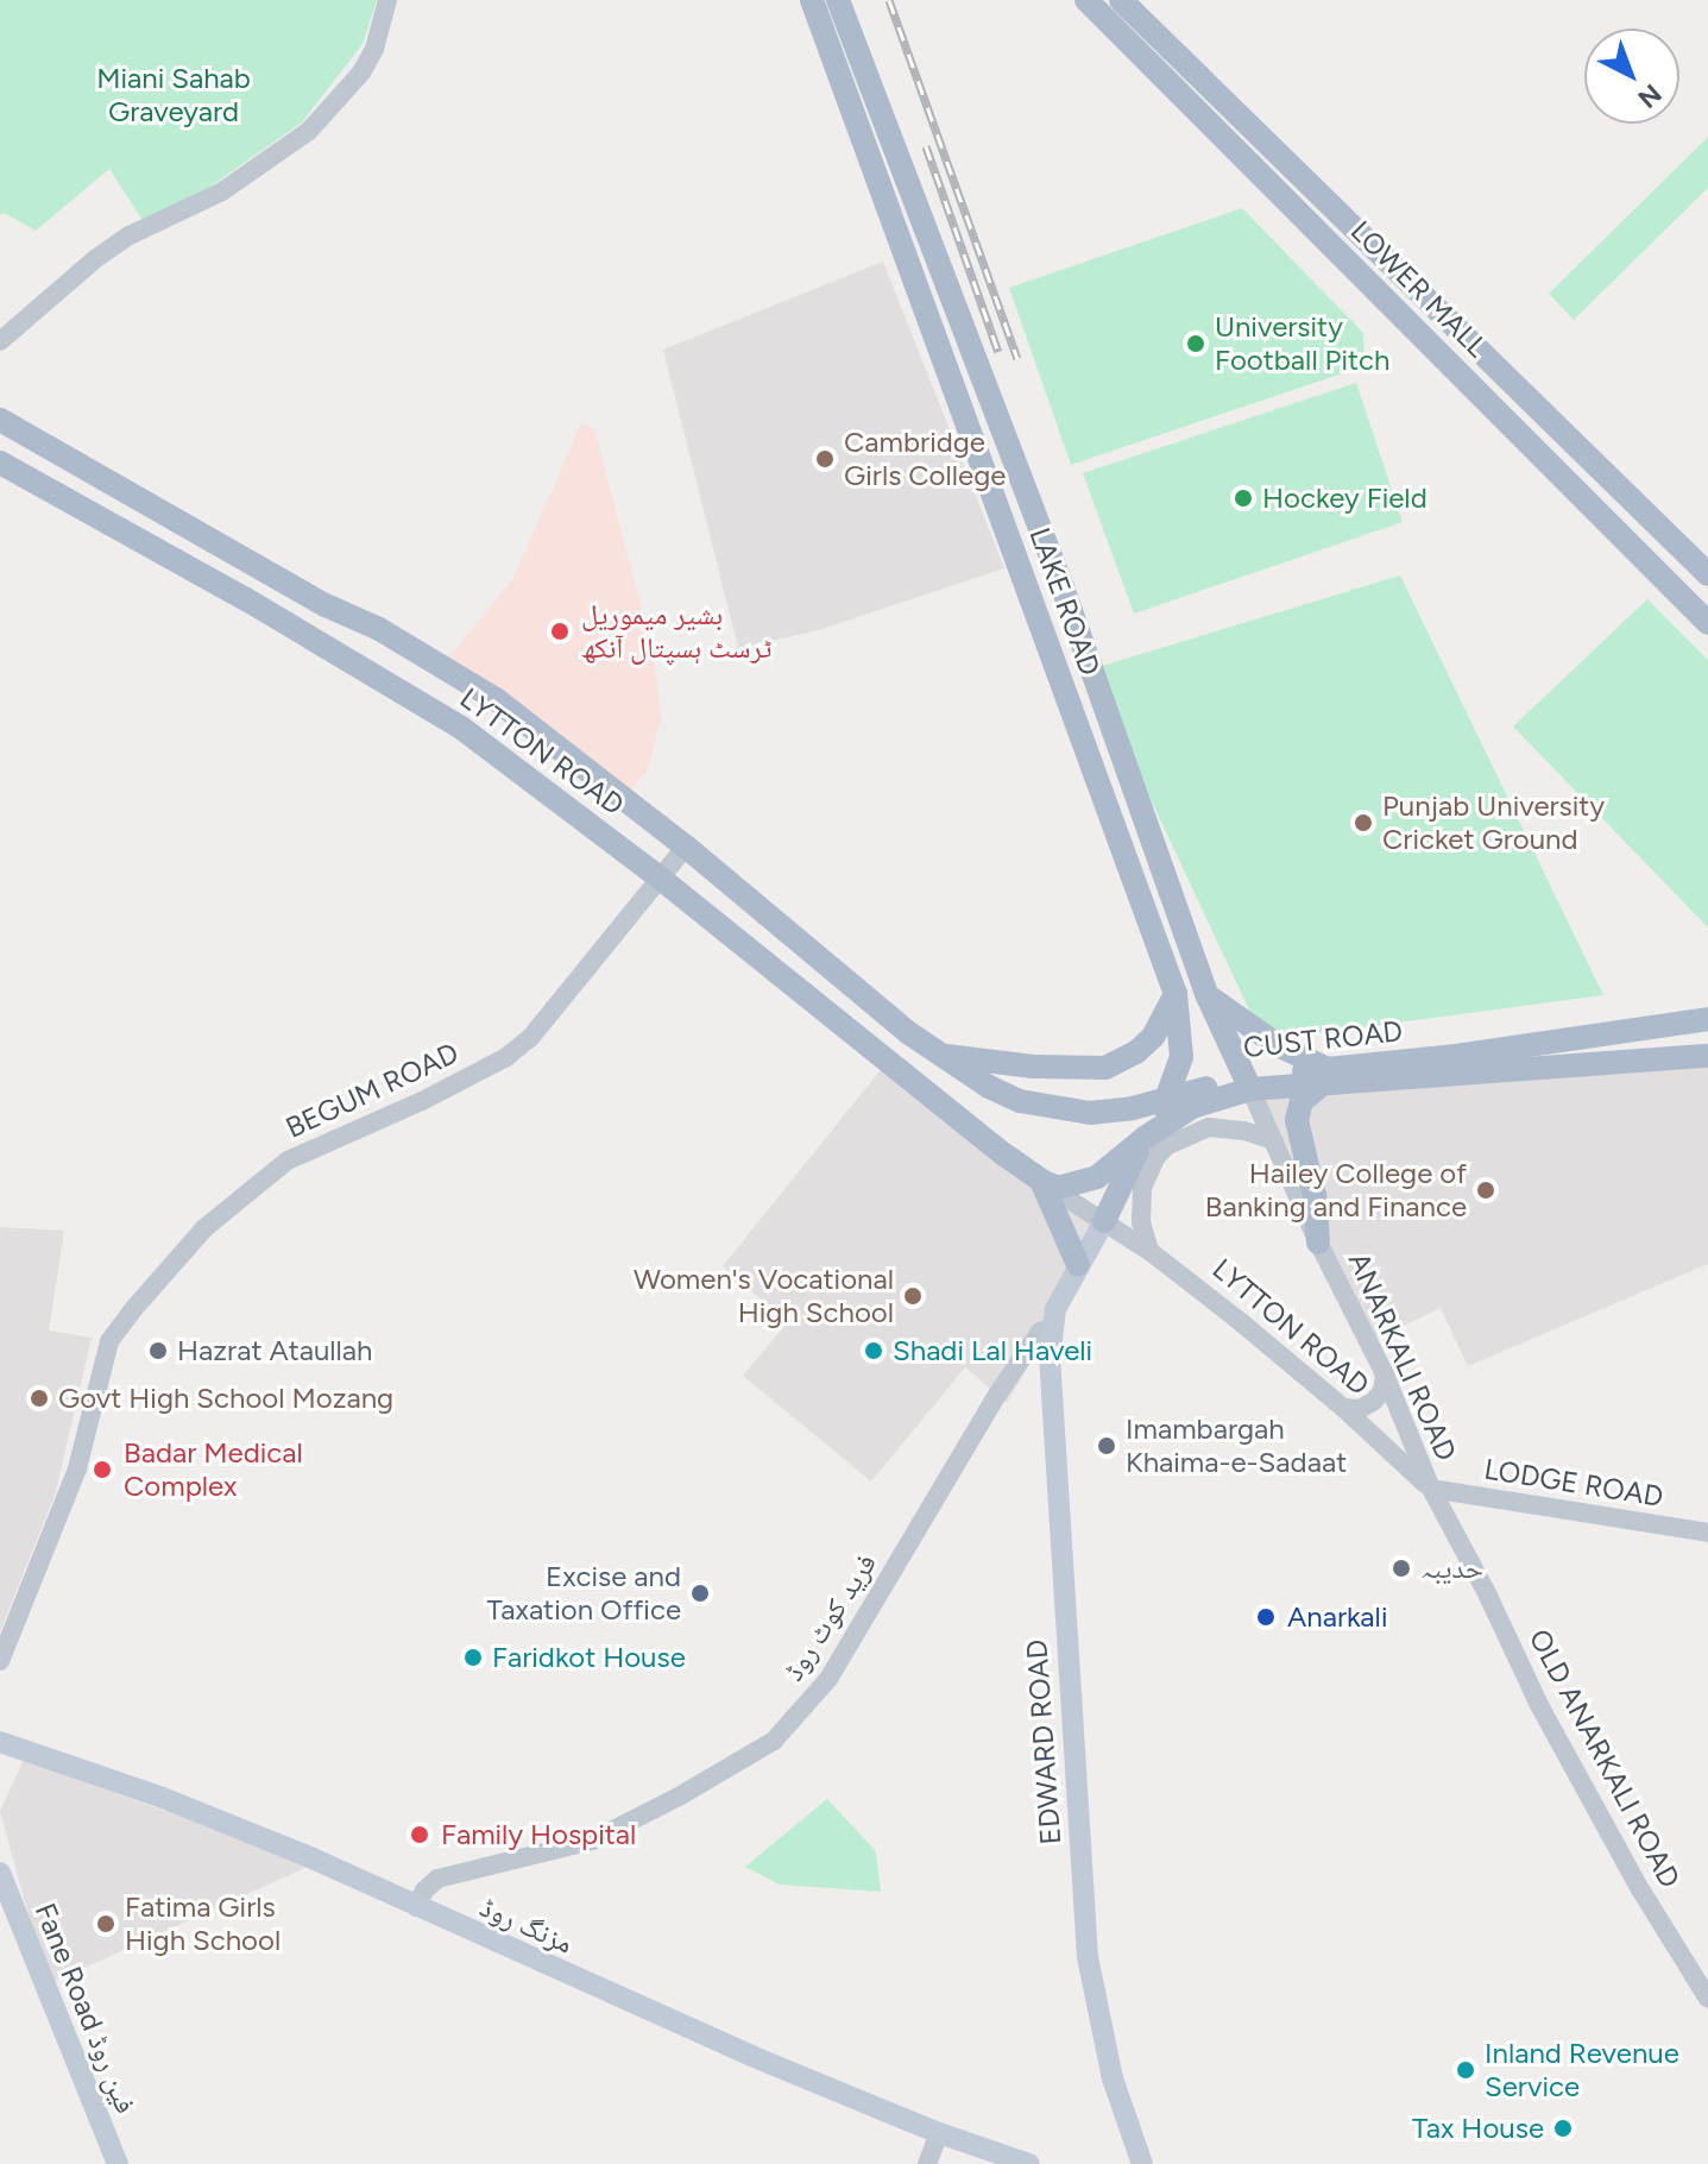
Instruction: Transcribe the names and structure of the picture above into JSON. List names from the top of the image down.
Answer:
{
  "streets": {
    "main road": [
      "LOWER MALL",
      "LAKE ROAD",
      "LYTTON ROAD",
      "CUST ROAD",
      "EDWARD ROAD",
      "مزنگ روڈ",
      "Fane Road فین روڈ"
    ],
    "street": [
      "BEGUM ROAD",
      "ANARKALI ROAD",
      "LODGE ROAD",
      "فرید کوٹ روڈ",
      "OLD ANARKALI ROAD"
    ]
  },
  "crossings": [
    ["LAKE ROAD", "LYTTON ROAD"],
    ["LAKE ROAD", "CUST ROAD"],
    ["LYTTON ROAD", "CUST ROAD"],
    ["LYTTON ROAD", "BEGUM ROAD"],
    ["LYTTON ROAD", "ANARKALI ROAD"],
    ["LYTTON ROAD", "LODGE ROAD"],
    ["CUST ROAD", "ANARKALI ROAD"],
    ["ANARKALI ROAD", "LODGE ROAD"],
    ["ANARKALI ROAD", "OLD ANARKALI ROAD"],
    ["فرید کوٹ روڈ", "EDWARD ROAD"],
    ["فرید کوٹ روڈ", "مزنگ روڈ"]
  ],
  "parks": ["Miani Sahab Graveyard"],
  "places": [
    "University Football Pitch",
    "Cambridge Girls College",
    "Hockey Field",
    "بشیر میموریل ٹرسٹ ہسپتال آنکھ",
    "Punjab University Cricket Ground",
    "Hailey College of Banking and Finance",
    "Women's Vocational High School",
    "Hazrat Ataullah",
    "Shadi Lal Haveli",
    "Govt High School Mozang",
    "Imambargah Khaima-e-Sadaat",
    "Badar Medical Complex",
    "حدیبہ",
    "Excise and Taxation Office",
    "Anarkali",
    "Faridkot House",
    "Family Hospital",
    "Fatima Girls High School",
    "Inland Revenue Service",
    "Tax House"
  ],
  "north": "bottom right"
}
